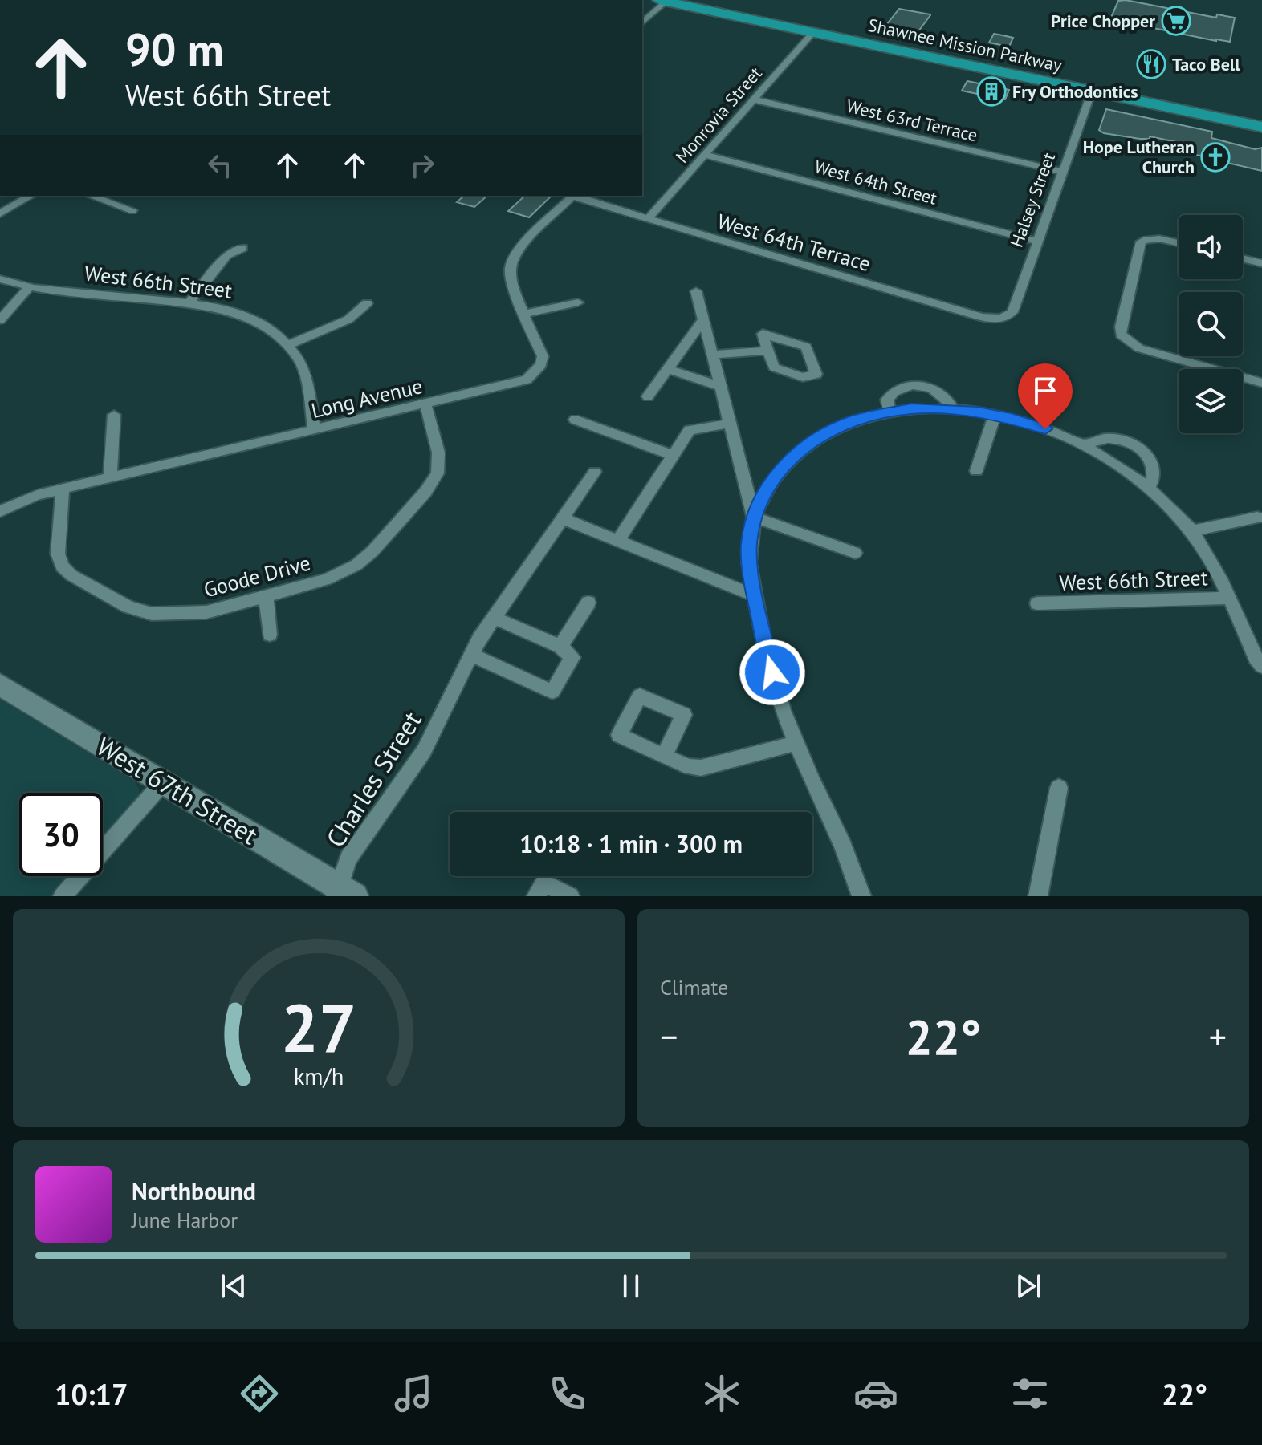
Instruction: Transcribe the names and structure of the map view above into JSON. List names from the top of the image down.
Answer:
{
  "streets": {
    "highway": ["Shawnee Mission Parkway"],
    "street": [
      "Monrovia Street",
      "West 63rd Terrace",
      "West 64th Street",
      "Halsey Street",
      "West 64th Terrace",
      "West 66th Street",
      "Long Avenue",
      "Goode Drive",
      "Charles Street",
      "West 67th Street"
    ]
  },
  "crossings": [
    ["Shawnee Mission Parkway", "Monrovia Street"],
    ["Shawnee Mission Parkway", "Halsey Street"],
    ["Monrovia Street", "West 63rd Terrace"],
    ["Monrovia Street", "West 64th Street"],
    ["Monrovia Street", "West 64th Terrace"],
    ["West 63rd Terrace", "Halsey Street"],
    ["West 64th Street", "Halsey Street"],
    ["Halsey Street", "West 64th Terrace"],
    ["West 64th Terrace", "Long Avenue"],
    ["West 66th Street", "Long Avenue"],
    ["Long Avenue", "Goode Drive"],
    ["Charles Street", "West 67th Street"]
  ],
  "places": {
    "supermarket": ["Price Chopper"],
    "restaurant": ["Taco Bell"],
    "building": ["Fry Orthodontics"],
    "church": ["Hope Lutheran Church"]
  },
  "page": {
    "turn": ["90 m", "West 66th Street"],
    "limit": "30",
    "trip": "10:18 · 1 min · 300 m",
    "tile": "Climate",
    "heat": ["−", "22°", "+"],
    "song": ["Northbound", "June Harbor"],
    "tabs": ["10:17", "22°"],
    "gauge": ["27", "km/h"]
  }
}
